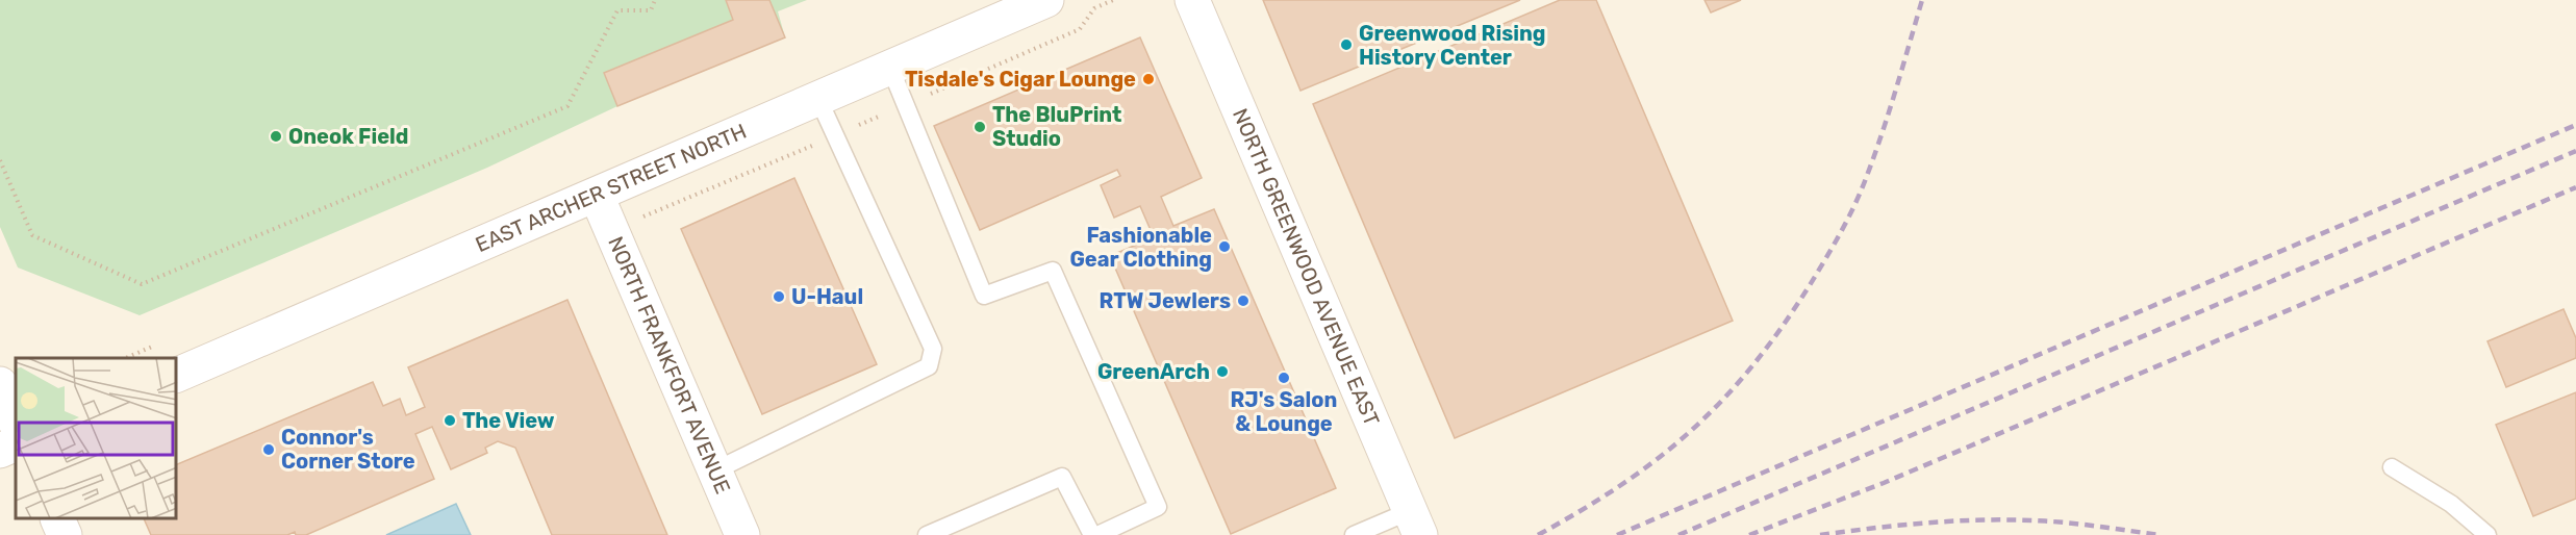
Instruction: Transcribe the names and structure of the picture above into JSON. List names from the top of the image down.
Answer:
{
  "streets": {
    "street": ["EAST ARCHER STREET NORTH", "NORTH GREENWOOD AVENUE EAST", "NORTH FRANKFORT AVENUE"]
  },
  "crossings": [
    ["EAST ARCHER STREET NORTH", "NORTH FRANKFORT AVENUE"]
  ],
  "places": [
    "Greenwood Rising History Center",
    "Tisdale's Cigar Lounge",
    "The BluPrint Studio",
    "Oneok Field",
    "Fashionable Gear Clothing",
    "U-Haul",
    "RTW Jewlers",
    "GreenArch",
    "RJ's Salon & Lounge",
    "The View",
    "Connor's Corner Store"
  ]
}
